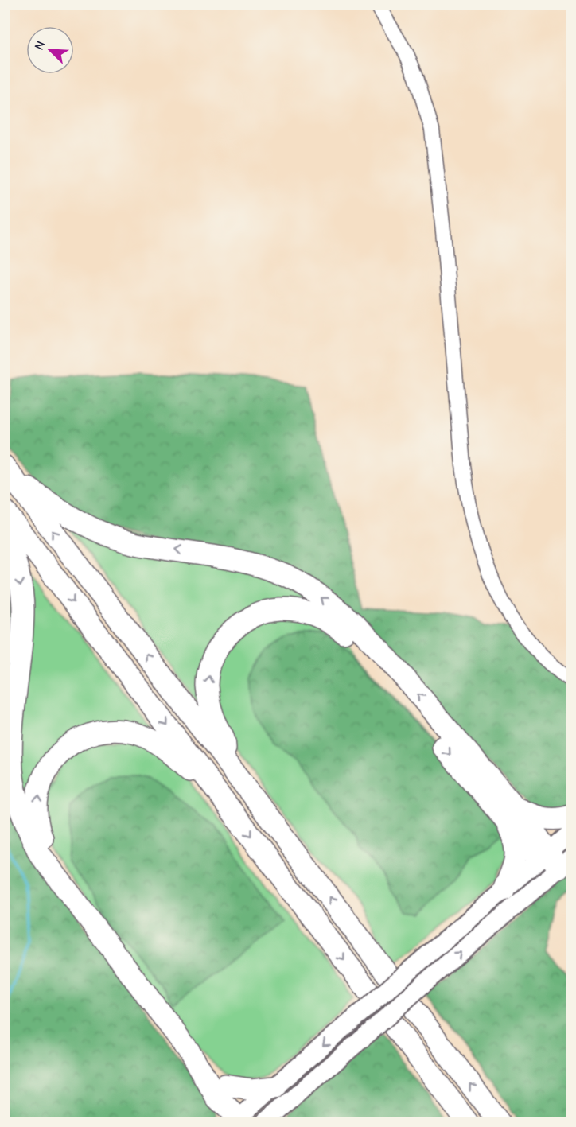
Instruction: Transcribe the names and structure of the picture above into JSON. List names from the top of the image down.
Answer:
{
  "north": "top left"
}
